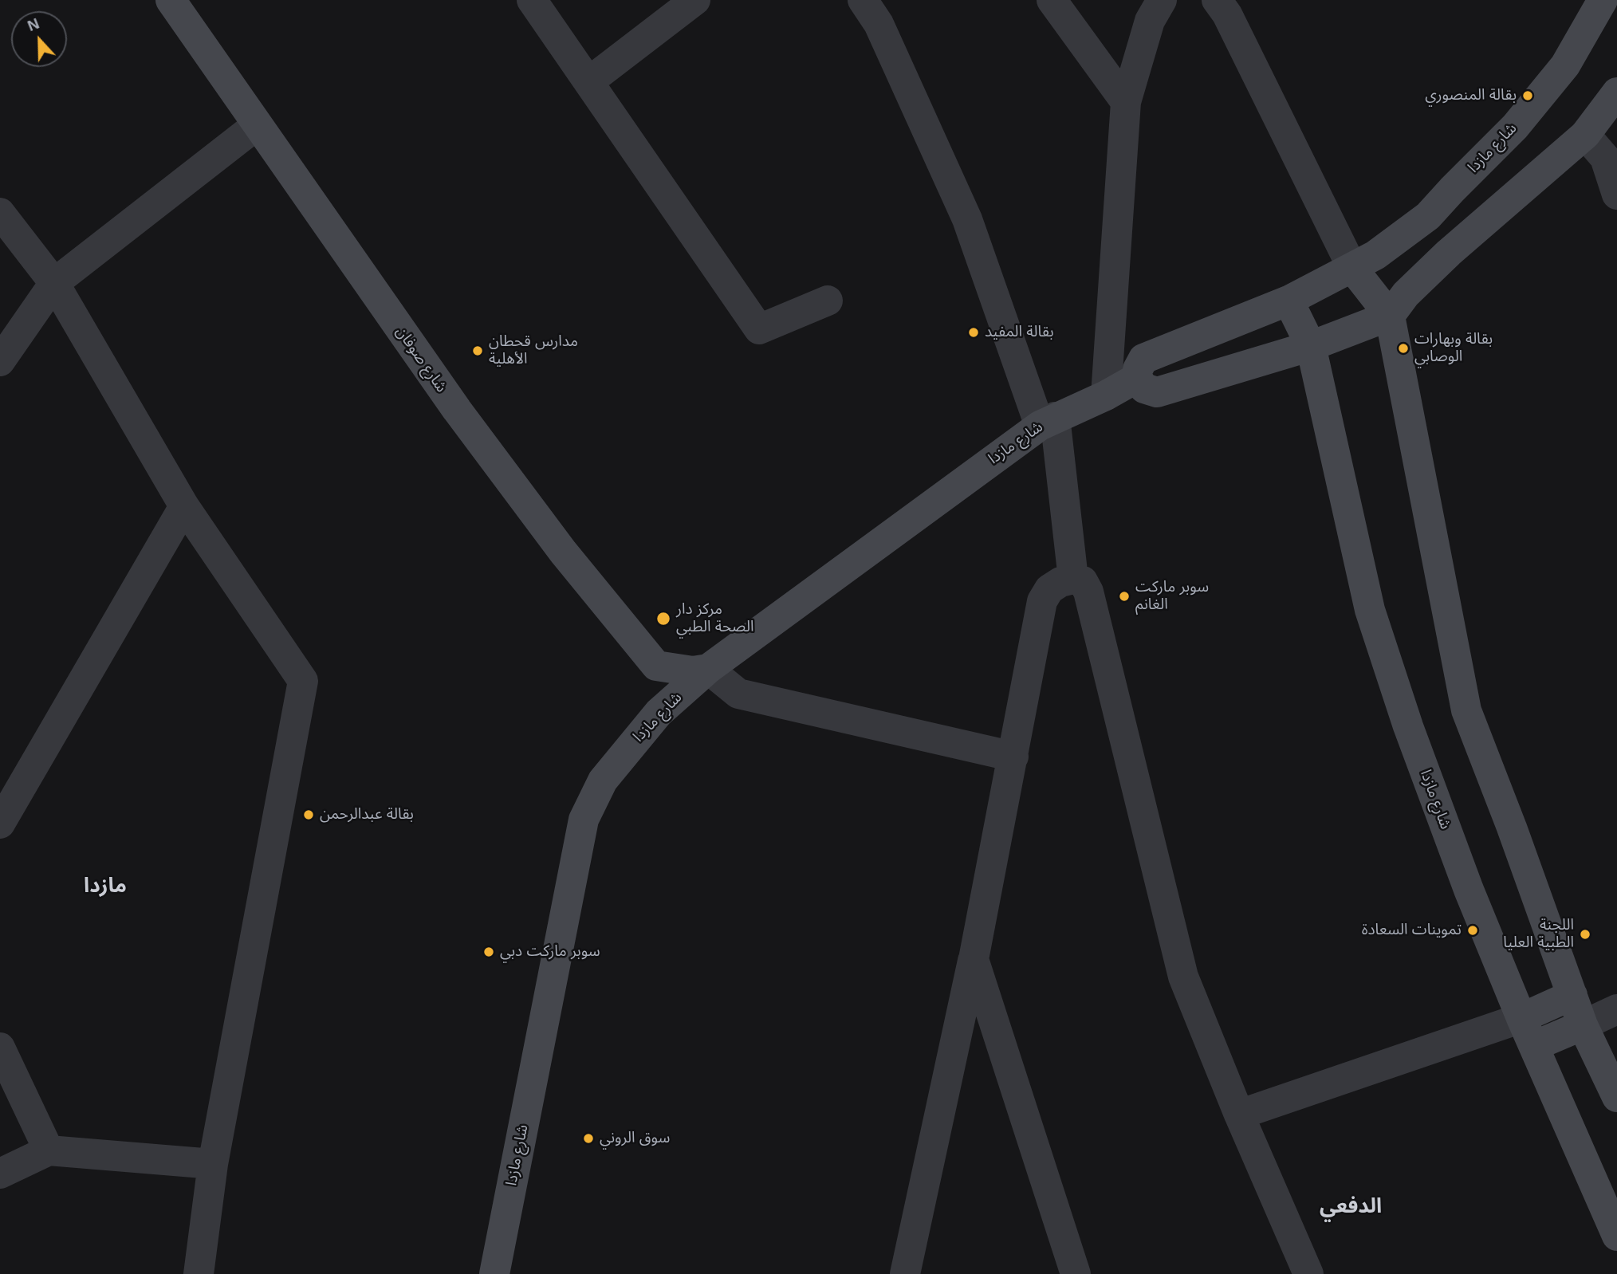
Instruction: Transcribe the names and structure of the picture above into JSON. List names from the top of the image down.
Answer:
{
  "streets": {
    "street": ["شارع مازدا", "شارع صوفان"]
  },
  "districts": ["مازدا", "الدفعي"],
  "places": [
    "بقالة المنصوري",
    "بقالة المفيد",
    "بقالة وبهارات الوصابي",
    "مدارس قحطان الأهلية",
    "سوبر ماركت الغانم",
    "مركز دار الصحة الطبي",
    "بقالة عبدالرحمن",
    "تموينات السعادة",
    "اللجنة الطبية العليا",
    "سوبر ماركت دبي",
    "سوق الروني"
  ],
  "north": "top"
}
